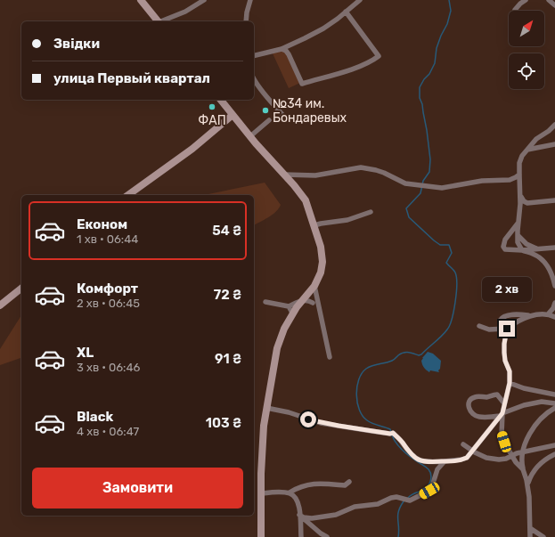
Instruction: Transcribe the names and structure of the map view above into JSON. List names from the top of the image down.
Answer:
{
  "places": ["ФАП", "№34 им. Бондаревых"],
  "north": "top right",
  "page": {
    "banner": ["Звідки", "улица Первый квартал"],
    "list": [
      {
        "name": "Економ",
        "note": "1 хв · 06:44",
        "value": "54 ₴"
      },
      {
        "name": "Комфорт",
        "note": "2 хв · 06:45",
        "value": "72 ₴"
      },
      {
        "name": "XL",
        "note": "3 хв · 06:46",
        "value": "91 ₴"
      },
      {
        "name": "Black",
        "note": "4 хв · 06:47",
        "value": "103 ₴"
      }
    ],
    "bubble": "2 хв",
    "buttons": "Замовити"
  }
}
